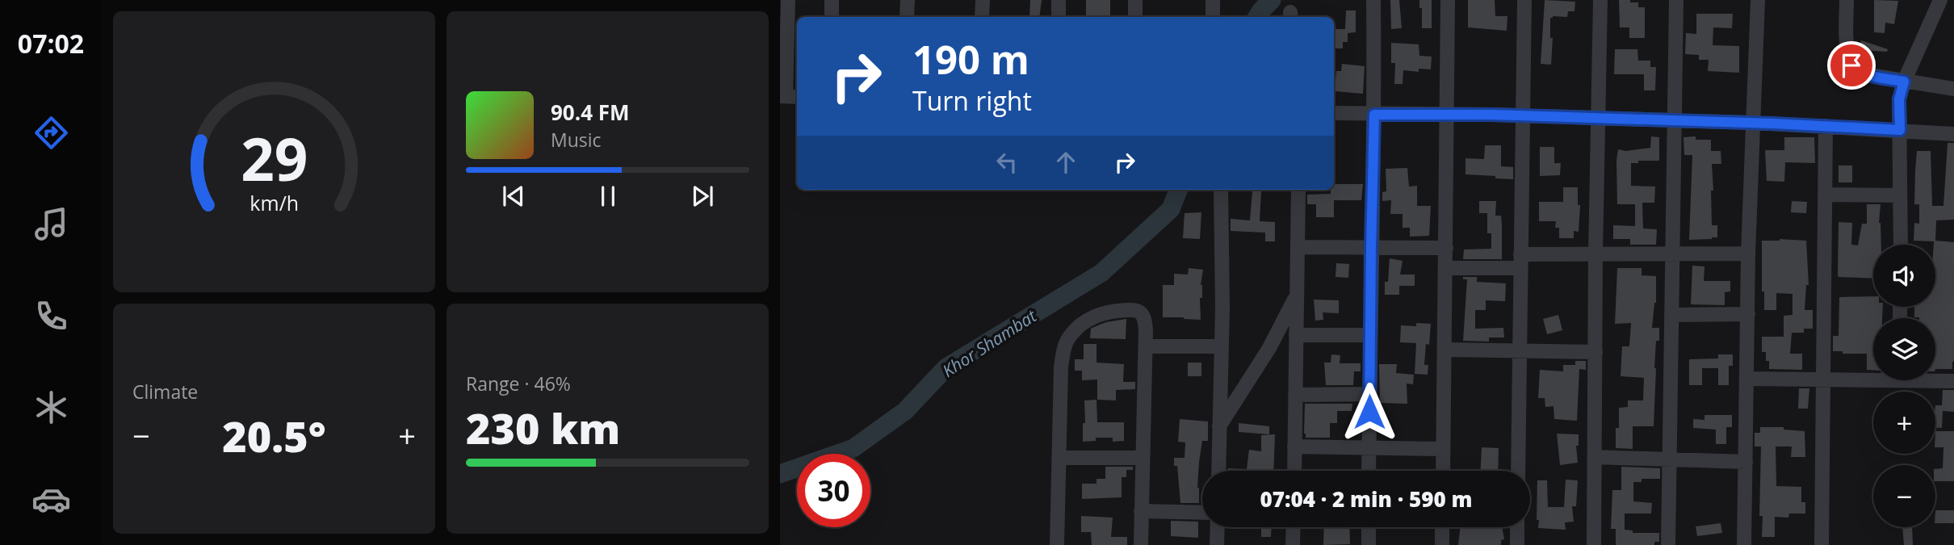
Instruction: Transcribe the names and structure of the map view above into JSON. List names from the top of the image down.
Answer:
{
  "water": ["Khor Shambat"],
  "page": {
    "tabs": "07:02",
    "turn": ["190 m", "Turn right"],
    "song": ["90.4 FM", "Music"],
    "map_buttons": ["+", "−"],
    "tile": [
      "Climate",
      ["Range · 46%", "230 km"]
    ],
    "heat": ["−", "20.5°", "+"],
    "limit": "30",
    "trip": "07:04 · 2 min · 590 m",
    "gauge": ["29", "km/h"]
  }
}
